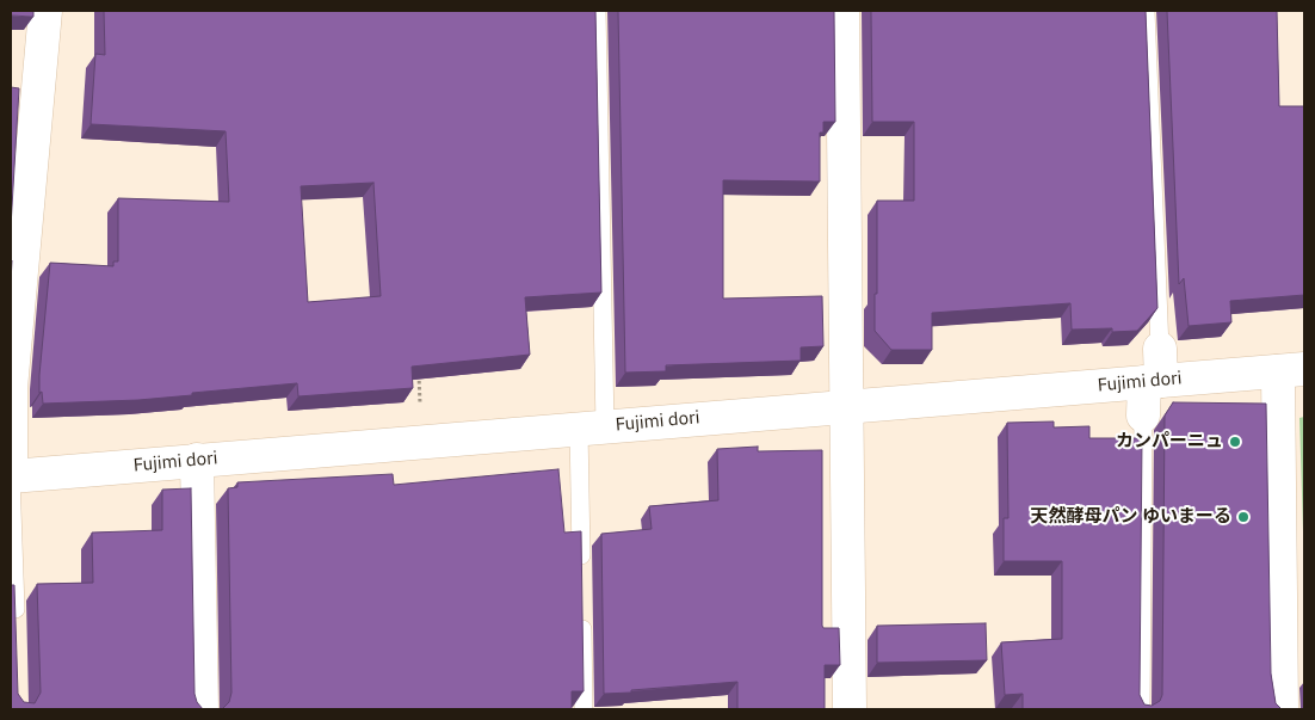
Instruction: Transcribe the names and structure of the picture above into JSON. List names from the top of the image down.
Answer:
{
  "streets": {
    "street": ["Fujimi dori"]
  },
  "places": ["カンパーニュ", "天然酵母パン ゆいまーる"]
}
